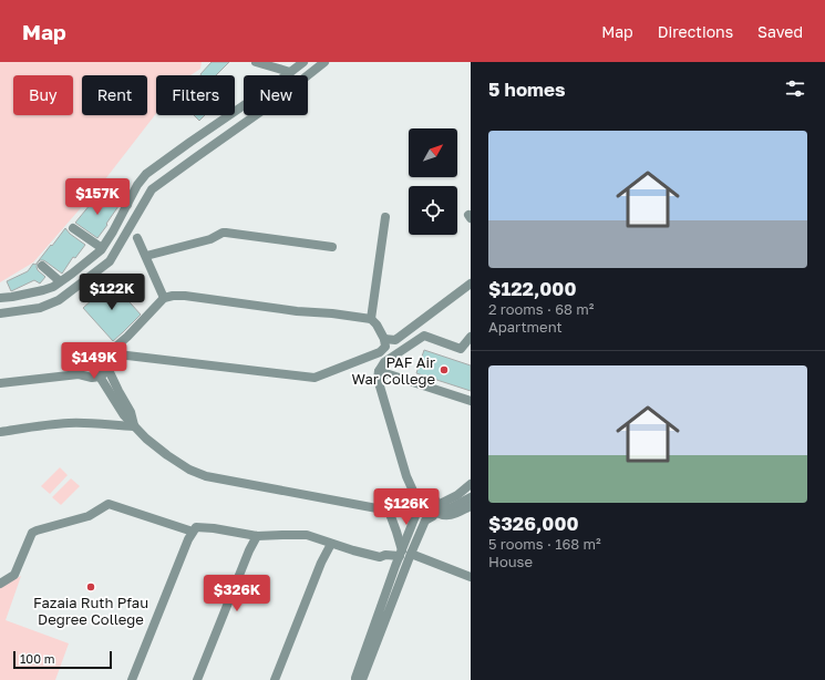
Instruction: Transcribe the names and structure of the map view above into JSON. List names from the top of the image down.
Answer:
{
  "places": ["PAF Air War College", "Fazaia Ruth Pfau Degree College"],
  "scale_bar": "100 m",
  "north": "top right",
  "page": {
    "header": "Map",
    "nav": ["Map", "Directions", "Saved"],
    "heading": "5 homes",
    "chip": [
      "Buy",
      "Rent",
      "Filters",
      "New"
    ],
    "list": [
      {
        "name": "$122,000",
        "note": "2 rooms · 68 m² · Apartment"
      },
      {
        "name": "$326,000",
        "note": "5 rooms · 168 m² · House"
      }
    ],
    "price": [
      "$157K",
      "$122K",
      "$149K",
      "$126K",
      "$326K"
    ],
    "scale": "100 m"
  }
}
